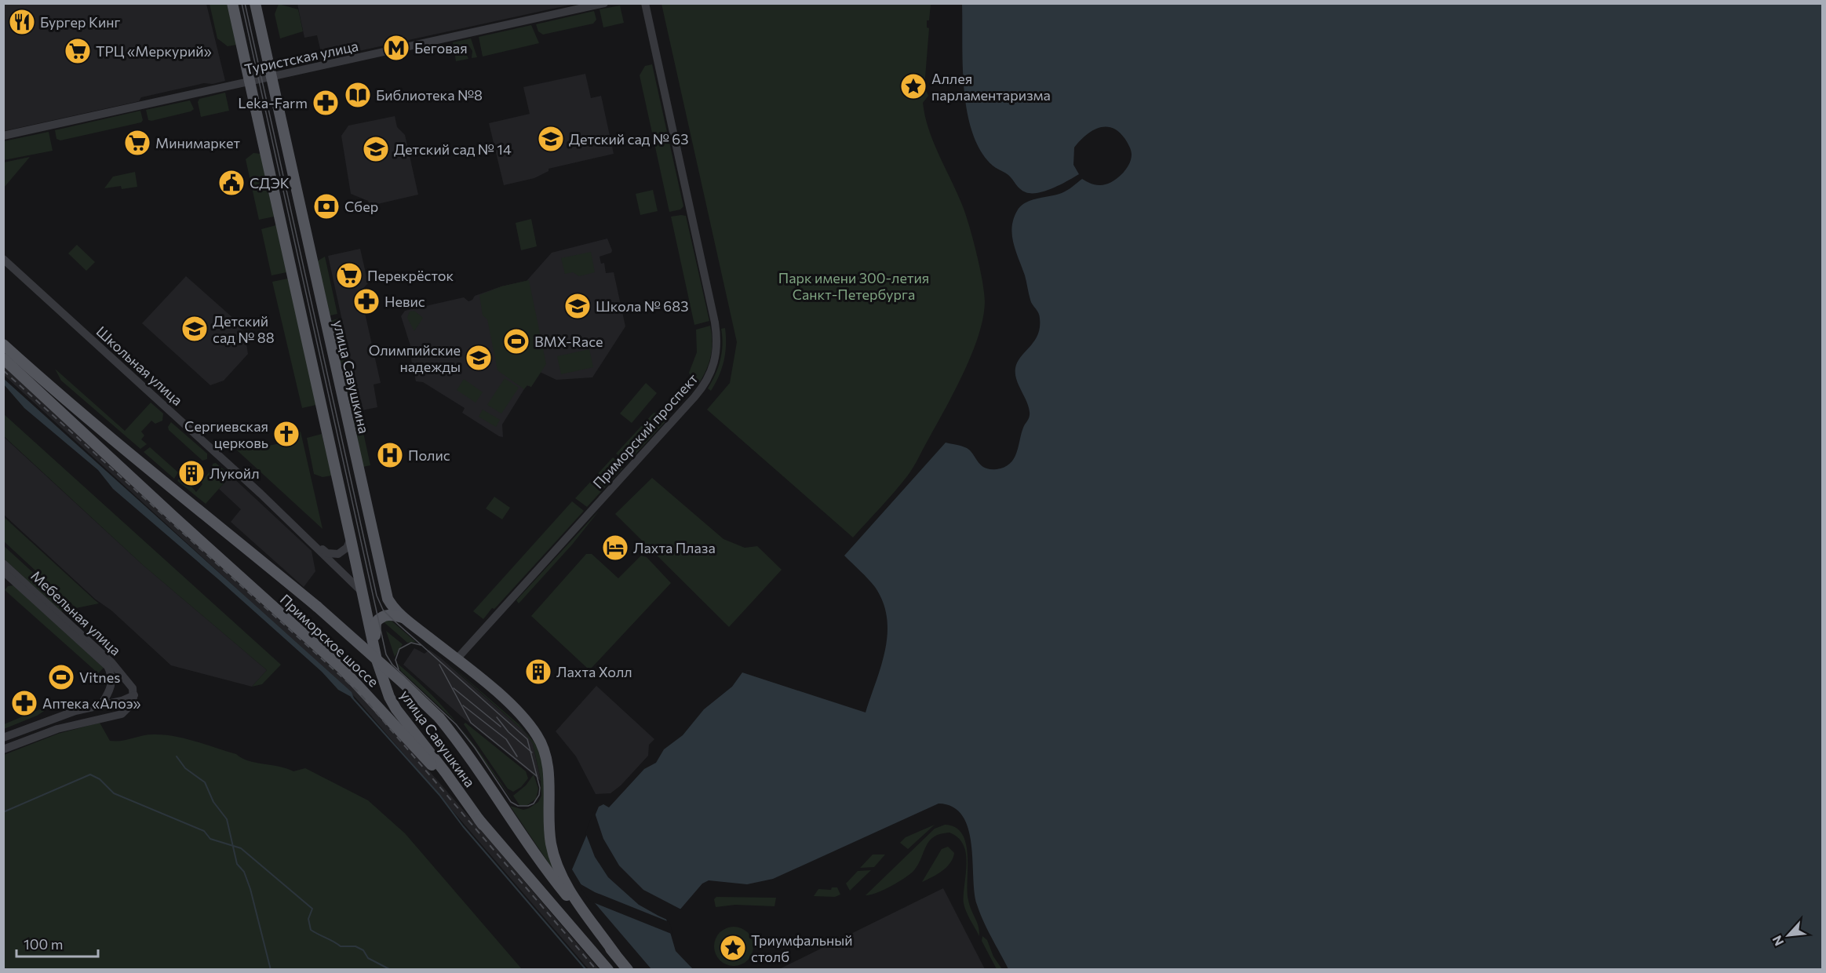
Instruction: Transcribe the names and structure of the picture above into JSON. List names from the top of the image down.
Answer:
{
  "streets": {
    "main road": ["улица Савушкина", "Приморское шоссе"],
    "street": [
      "Туристская улица",
      "Школьная улица",
      "Приморский проспект",
      "Мебельная улица"
    ]
  },
  "crossings": [
    ["Туристская улица", "улица Савушкина"],
    ["Школьная улица", "улица Савушкина"],
    ["улица Савушкина", "Приморский проспект"],
    ["улица Савушкина", "Приморское шоссе"]
  ],
  "parks": ["Парк имени 300-летия Санкт-Петербурга"],
  "places": {
    "restaurant": ["Бургер Кинг"],
    "metro station": ["Беговая"],
    "supermarket": ["ТРЦ «Меркурий»", "Минимаркет", "Перекрёсток"],
    "place": ["Аллея парламентаризма", "Триумфальный столб"],
    "library": ["Библиотека №8"],
    "pharmacy": ["Leka-Farm", "Невис", "Аптека «Алоэ»"],
    "school or university": [
      "Детский сад № 63",
      "Детский сад № 14",
      "Школа № 683",
      "Детский сад № 88",
      "Олимпийские надежды"
    ],
    "public building": ["СДЭК"],
    "bank": ["Сбер"],
    "sports": ["BMX-Race", "Vitnes"],
    "church": ["Сергиевская церковь"],
    "hospital": ["Полис"],
    "building": ["Лукойл", "Лахта Холл"],
    "hotel": ["Лахта Плаза"]
  },
  "scale_bar": "100 m",
  "north": "bottom left"
}
